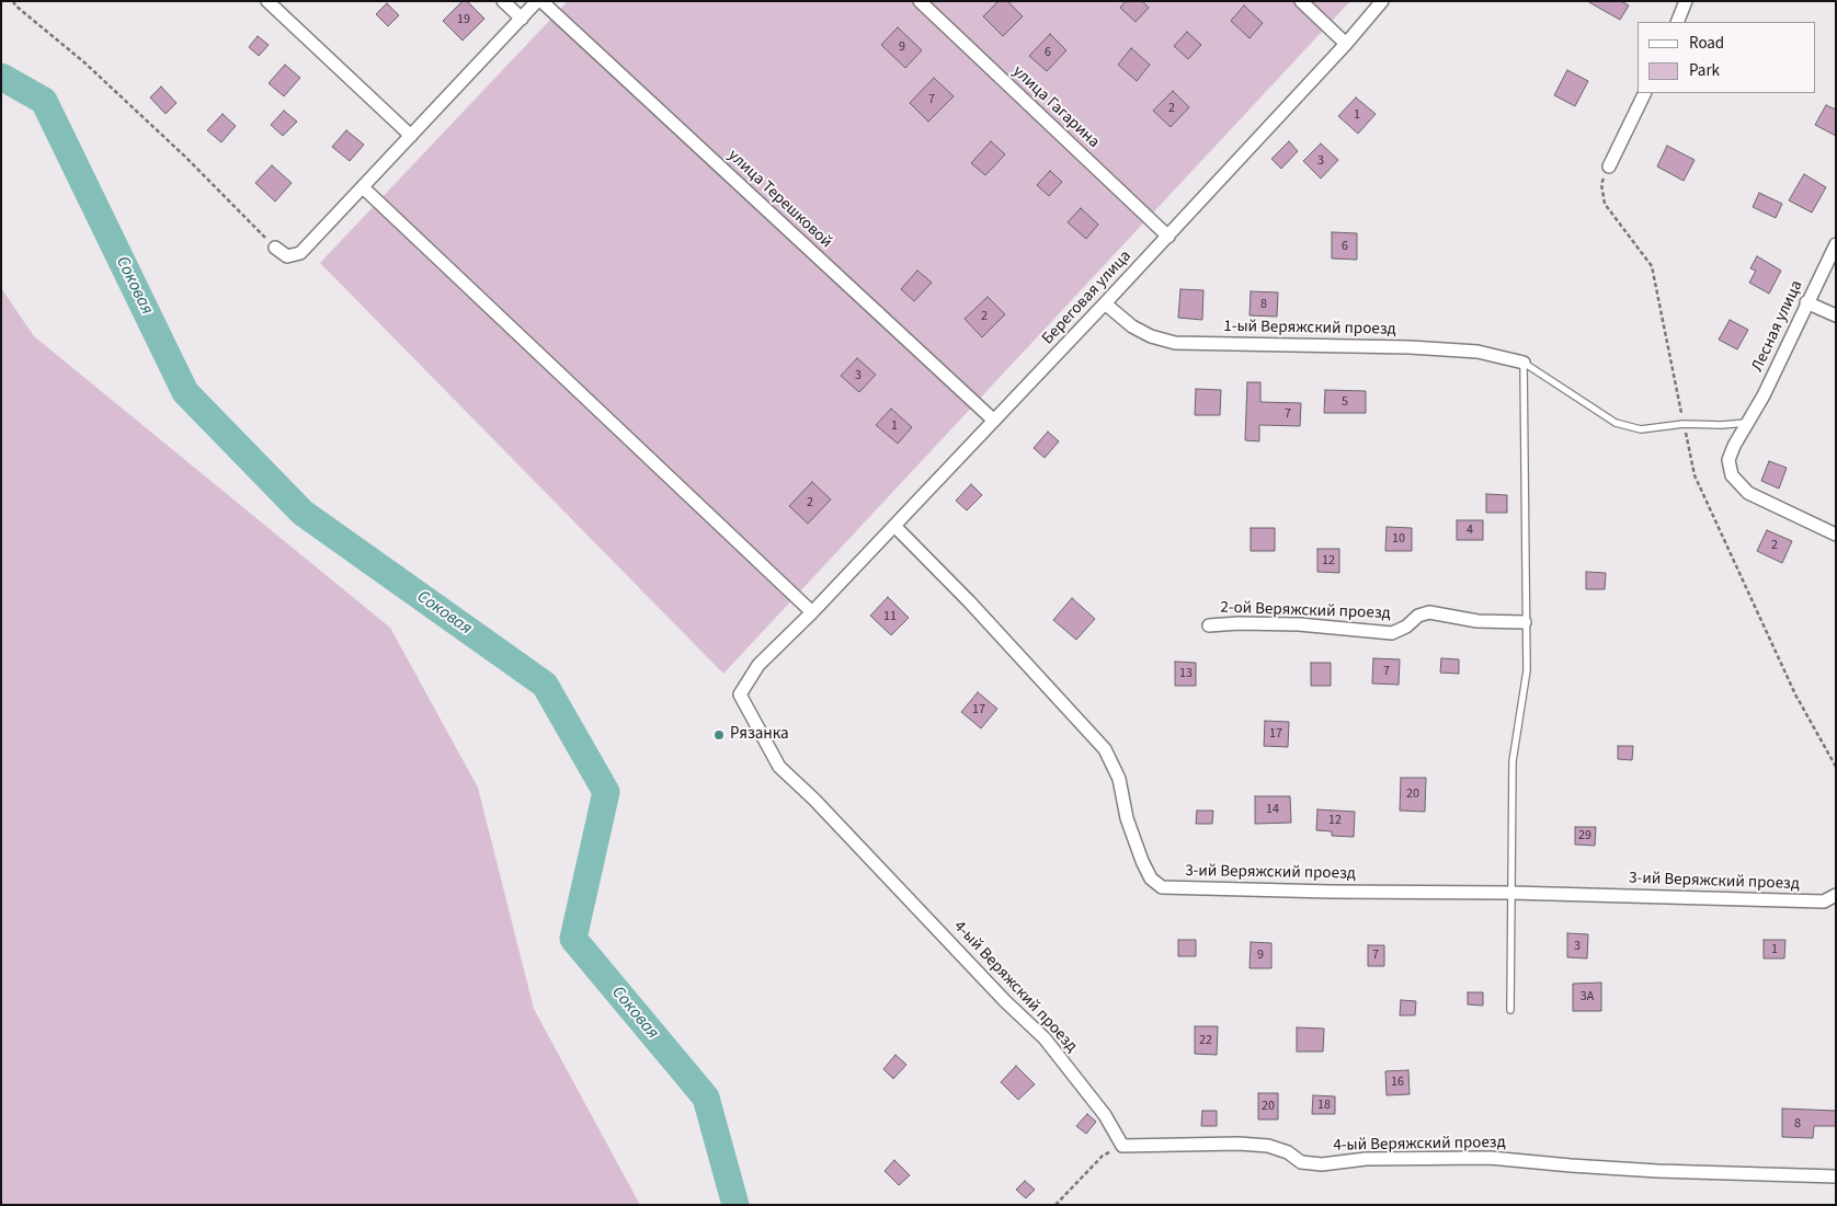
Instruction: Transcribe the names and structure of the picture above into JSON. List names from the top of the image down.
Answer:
{
  "streets": {
    "street": [
      "улица Гагарина",
      "улица Терешковой",
      "Береговая улица",
      "Лесная улица",
      "1-ый Веряжский проезд",
      "2-ой Веряжский проезд",
      "3-ий Веряжский проезд",
      "4-ый Веряжский проезд"
    ]
  },
  "crossings": [
    ["улица Гагарина", "Береговая улица"],
    ["улица Терешковой", "Береговая улица"],
    ["Береговая улица", "1-ый Веряжский проезд"],
    ["Береговая улица", "3-ий Веряжский проезд"],
    ["Береговая улица", "4-ый Веряжский проезд"]
  ],
  "water": ["Соковая"],
  "places": ["Рязанка"],
  "house_numbers": [
    "19",
    "9",
    "6",
    "7",
    "2",
    "1",
    "3",
    "6",
    "8",
    "2",
    "3",
    "5",
    "7",
    "1",
    "2",
    "4",
    "10",
    "2",
    "12",
    "11",
    "7",
    "13",
    "17",
    "17",
    "20",
    "14",
    "12",
    "29",
    "3",
    "1",
    "9",
    "7",
    "3А",
    "22",
    "16",
    "18",
    "20",
    "8"
  ],
  "legend": ["Road", "Park"]
}
